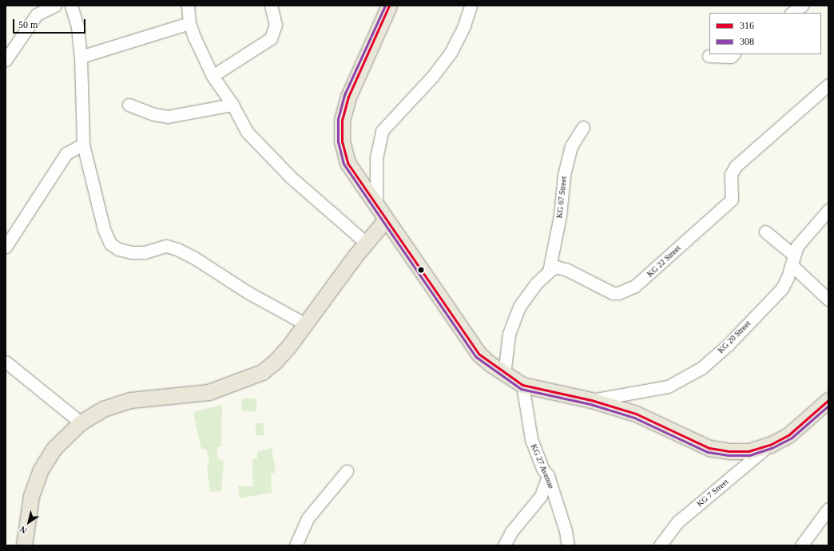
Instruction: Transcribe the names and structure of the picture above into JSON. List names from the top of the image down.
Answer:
{
  "streets": {
    "street": [
      "KG 67 Street",
      "KG 22 Street",
      "KG 20 Street",
      "KG 27 Avenue",
      "KG 7 Street"
    ]
  },
  "crossings": [
    ["KG 67 Street", "KG 22 Street"]
  ],
  "lines": ["transit line 316", "transit line 308"],
  "legend": ["316", "308"],
  "scale_bar": "50 m",
  "north": "bottom left"
}
